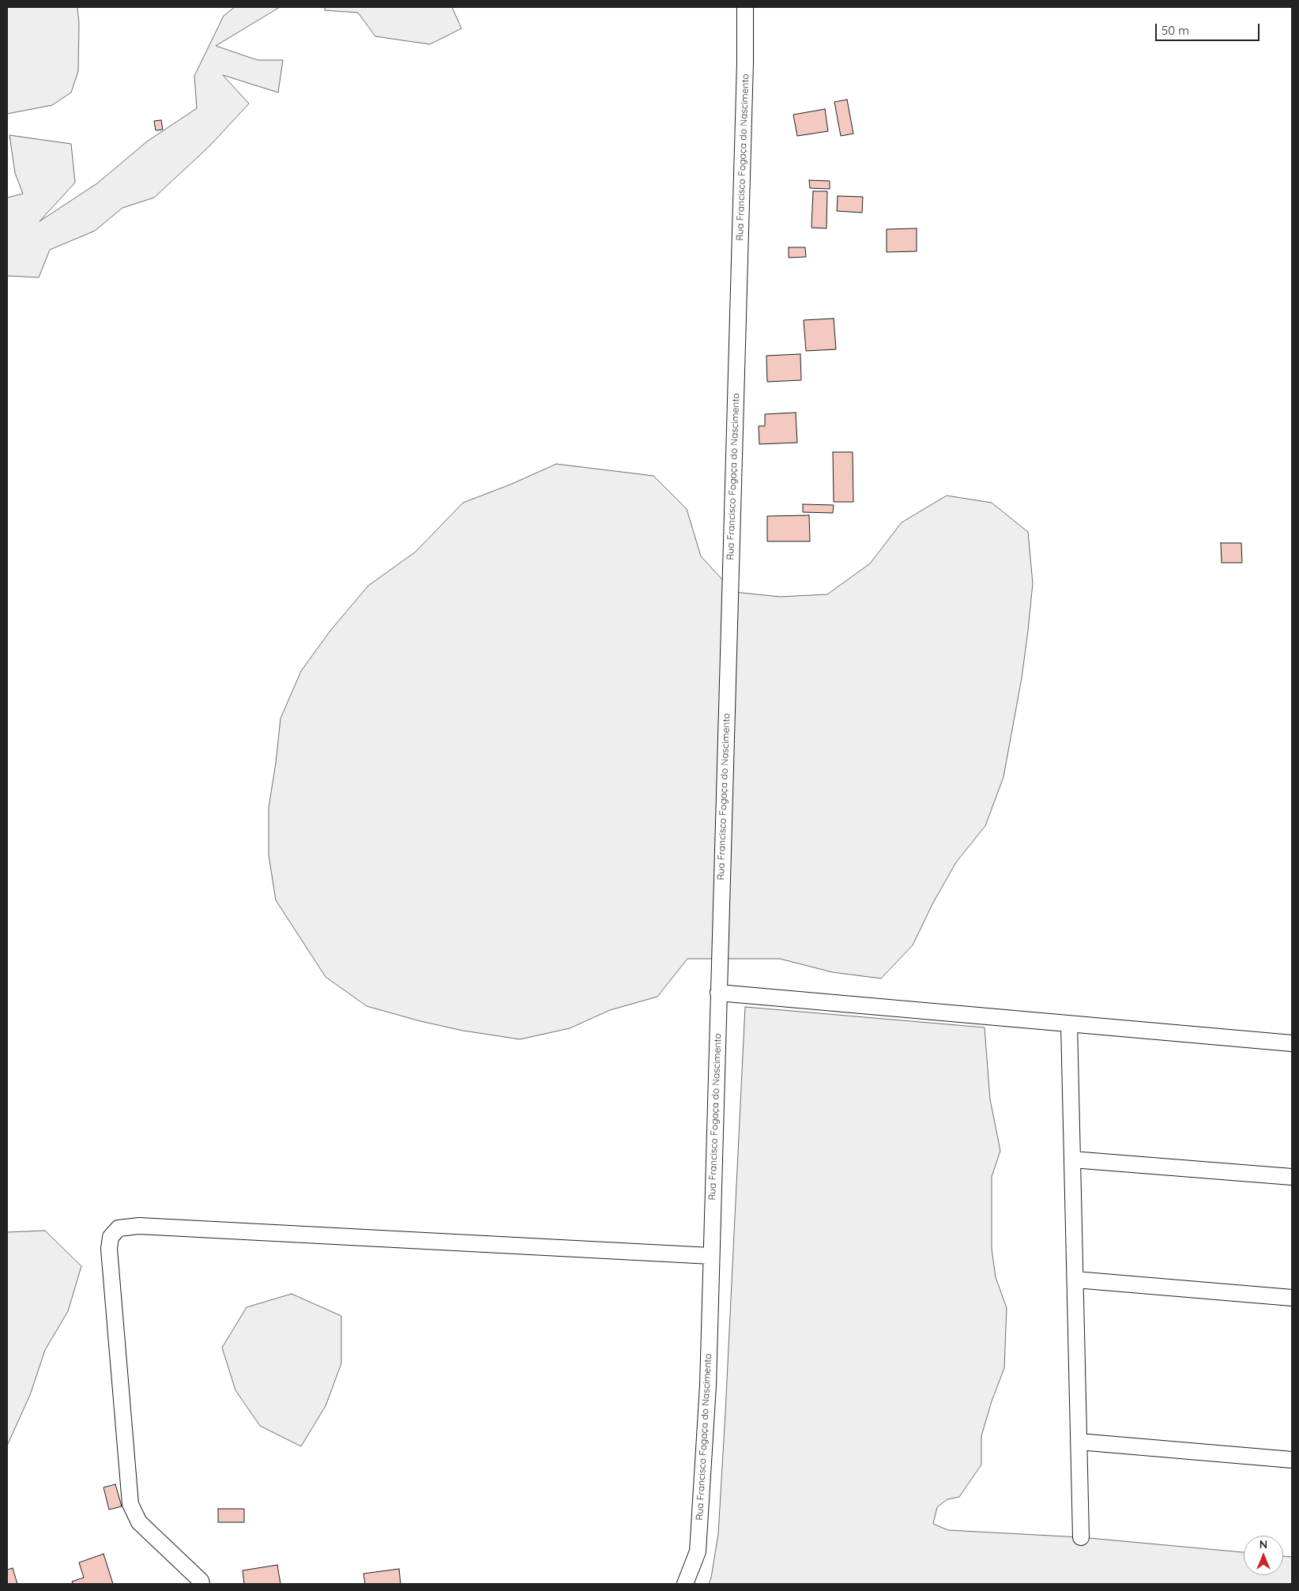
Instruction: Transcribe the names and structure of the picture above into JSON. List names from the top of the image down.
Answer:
{
  "streets": {
    "street": ["Rua Francisco Fogaça do Nascimento"]
  },
  "scale_bar": "50 m",
  "north": "top"
}
